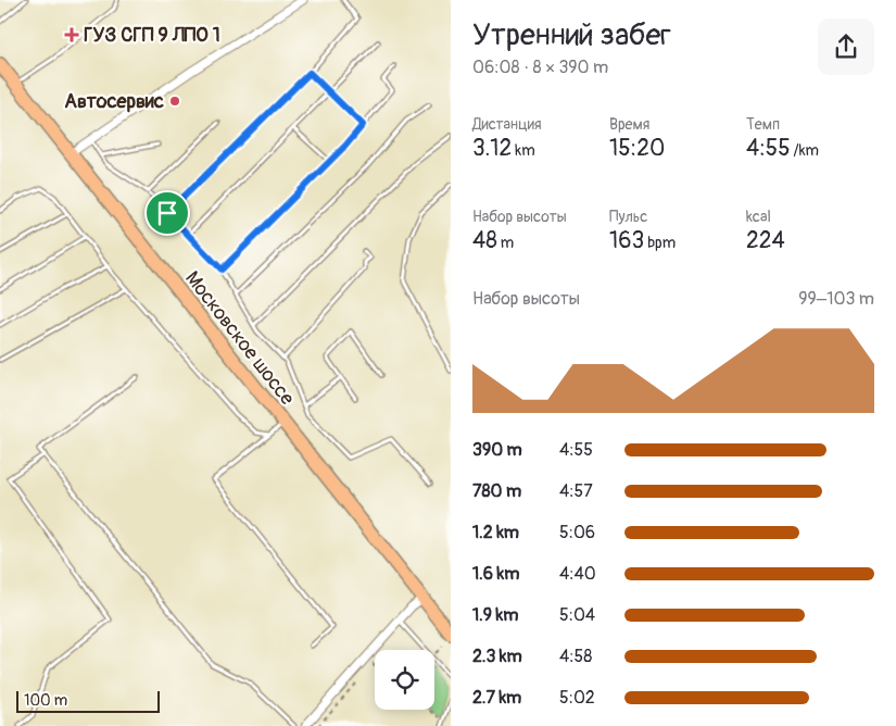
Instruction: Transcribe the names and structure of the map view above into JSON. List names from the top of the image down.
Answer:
{
  "streets": {
    "main road": ["Московское шоссе"]
  },
  "places": {
    "health": ["ГУЗ СГП 9 ЛПО 1"],
    "other": ["Автосервис"]
  },
  "scale_bar": "100 m",
  "page": {
    "heading": ["Утренний забег", "06:08 · 8 × 390 m"],
    "stats": [
      ["Дистанция", "3.12 km"],
      ["Время", "15:20"],
      ["Темп", "4:55 /km"],
      ["Набор высоты", "48 m"],
      ["Пульс", "163 bpm"],
      ["kcal", "224"]
    ],
    "chart": ["Набор высоты", "99–103 m"],
    "list": [
      {
        "name": "390 m",
        "note": "4:55"
      },
      {
        "name": "780 m",
        "note": "4:57"
      },
      {
        "name": "1.2 km",
        "note": "5:06"
      },
      {
        "name": "1.6 km",
        "note": "4:40"
      },
      {
        "name": "1.9 km",
        "note": "5:04"
      },
      {
        "name": "2.3 km",
        "note": "4:58"
      },
      {
        "name": "2.7 km",
        "note": "5:02"
      }
    ],
    "scale": "100 m"
  }
}
